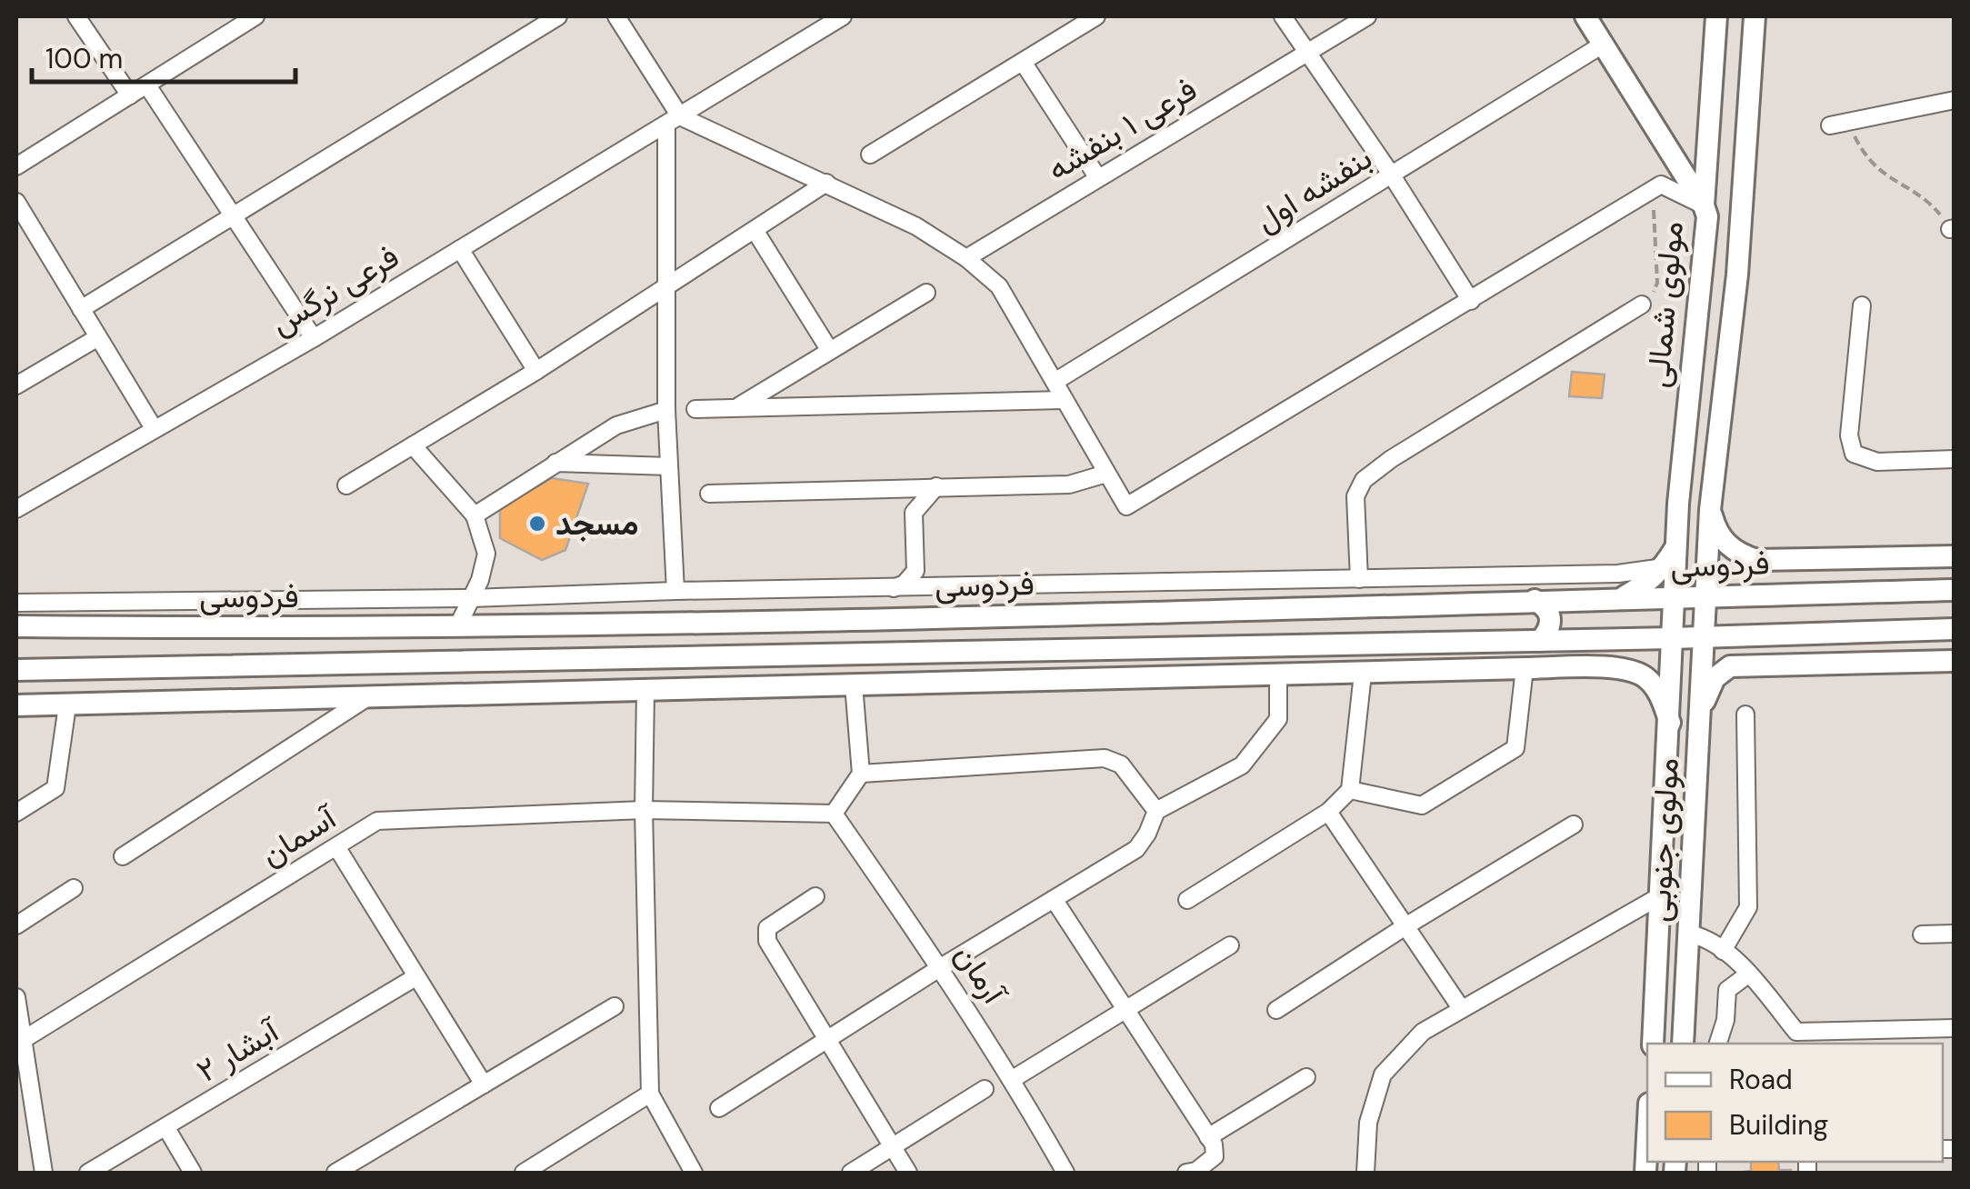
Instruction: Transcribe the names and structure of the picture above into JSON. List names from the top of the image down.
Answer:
{
  "streets": {
    "street": [
      "فرعی ۱ بنفشه",
      "بنفشه اول",
      "فرعی نرگس",
      "مولوی شمالی",
      "فردوسی",
      "آسمان",
      "مولوی جنوبی",
      "آرمان",
      "آبشار ۲"
    ]
  },
  "crossings": [
    ["مولوی شمالی", "فردوسی"],
    ["مولوی شمالی", "مولوی جنوبی"],
    ["فردوسی", "مولوی جنوبی"],
    ["آسمان", "آرمان"]
  ],
  "places": ["مسجد"],
  "legend": ["Road", "Building"],
  "scale_bar": "100 m"
}
